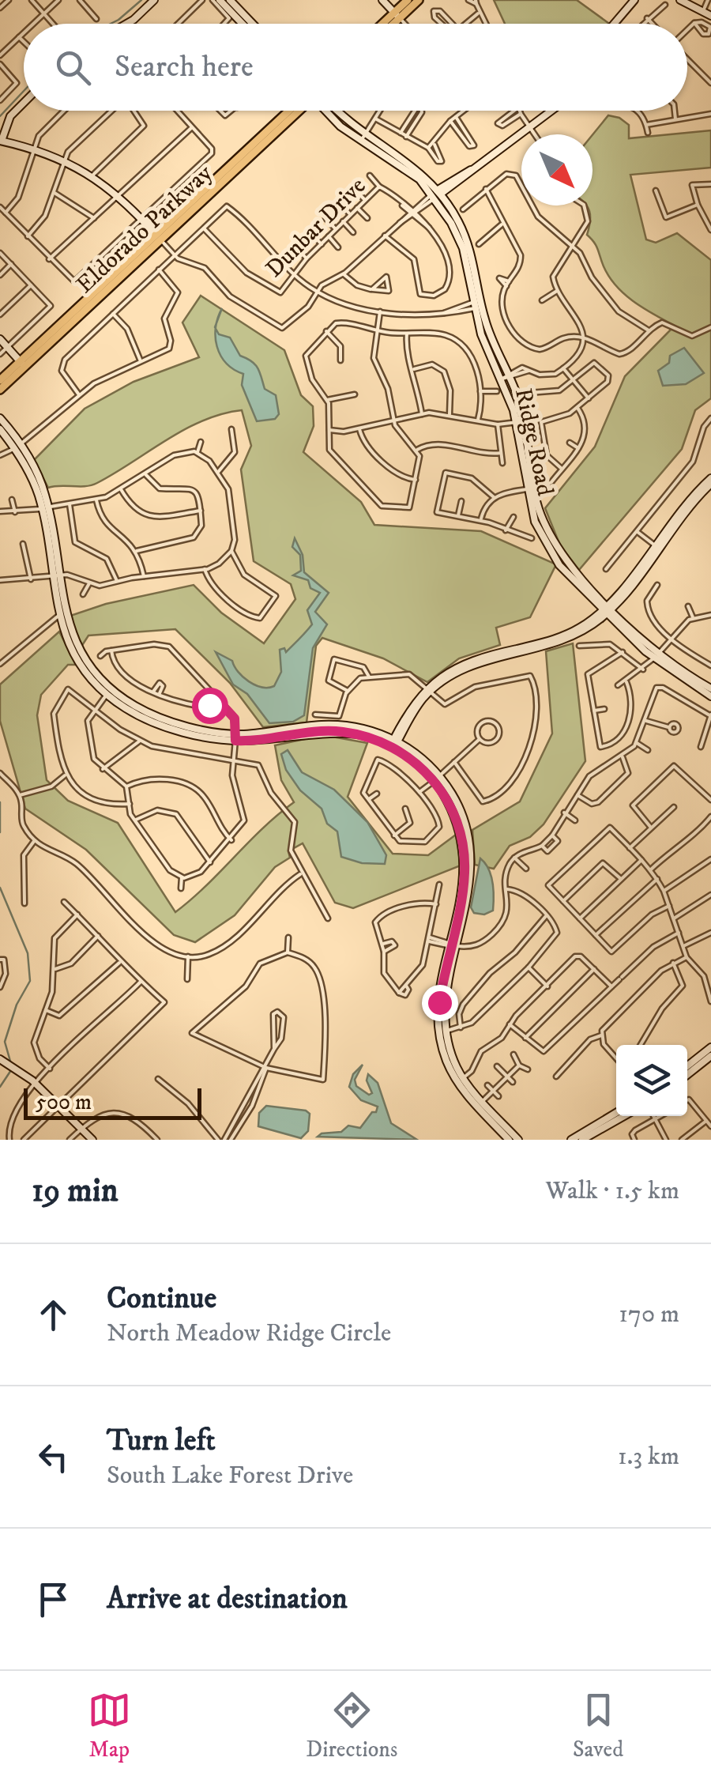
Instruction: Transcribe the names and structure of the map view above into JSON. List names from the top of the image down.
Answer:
{
  "streets": {
    "main road": ["Eldorado Parkway", "Ridge Road"],
    "street": ["Dunbar Drive"]
  },
  "scale_bar": "500 m",
  "north": "bottom right",
  "page": {
    "search": "Search here",
    "scale": "500 m",
    "heading": ["19 min", "Walk · 1.5 km"],
    "list": [
      ["Continue", "North Meadow Ridge Circle", "170 m"],
      ["Turn left", "South Lake Forest Drive", "1.3 km"],
      "Arrive at destination"
    ],
    "nav": ["Map", "Directions", "Saved"]
  }
}
